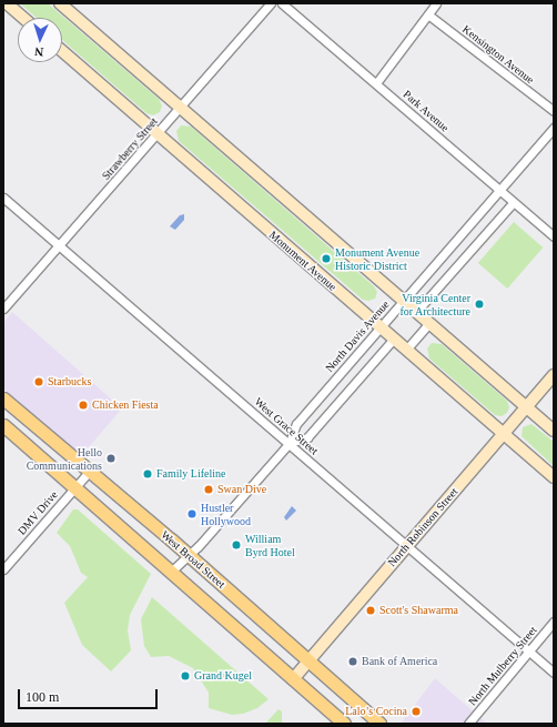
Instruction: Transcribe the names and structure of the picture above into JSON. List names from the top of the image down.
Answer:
{
  "streets": {
    "main road": ["West Broad Street"],
    "street": [
      "Kensington Avenue",
      "Park Avenue",
      "Strawberry Street",
      "Monument Avenue",
      "North Davis Avenue",
      "West Grace Street",
      "DMV Drive",
      "North Robinson Street",
      "North Mulberry Street"
    ]
  },
  "crossings": [
    ["Park Avenue", "North Davis Avenue"],
    ["Strawberry Street", "Monument Avenue"],
    ["Strawberry Street", "West Grace Street"],
    ["Monument Avenue", "North Davis Avenue"],
    ["Monument Avenue", "North Robinson Street"],
    ["North Davis Avenue", "West Grace Street"],
    ["North Davis Avenue", "West Broad Street"],
    ["West Grace Street", "North Robinson Street"],
    ["West Grace Street", "North Mulberry Street"],
    ["DMV Drive", "West Broad Street"],
    ["North Robinson Street", "West Broad Street"]
  ],
  "places": [
    "Monument Avenue Historic District",
    "Virginia Center for Architecture",
    "Starbucks",
    "Chicken Fiesta",
    "Hello Communications",
    "Family Lifeline",
    "Swan Dive",
    "Hustler Hollywood",
    "William Byrd Hotel",
    "Scott's Shawarma",
    "Bank of America",
    "Grand Kugel",
    "Lalo’s Cocina"
  ],
  "scale_bar": "100 m",
  "north": "bottom"
}
